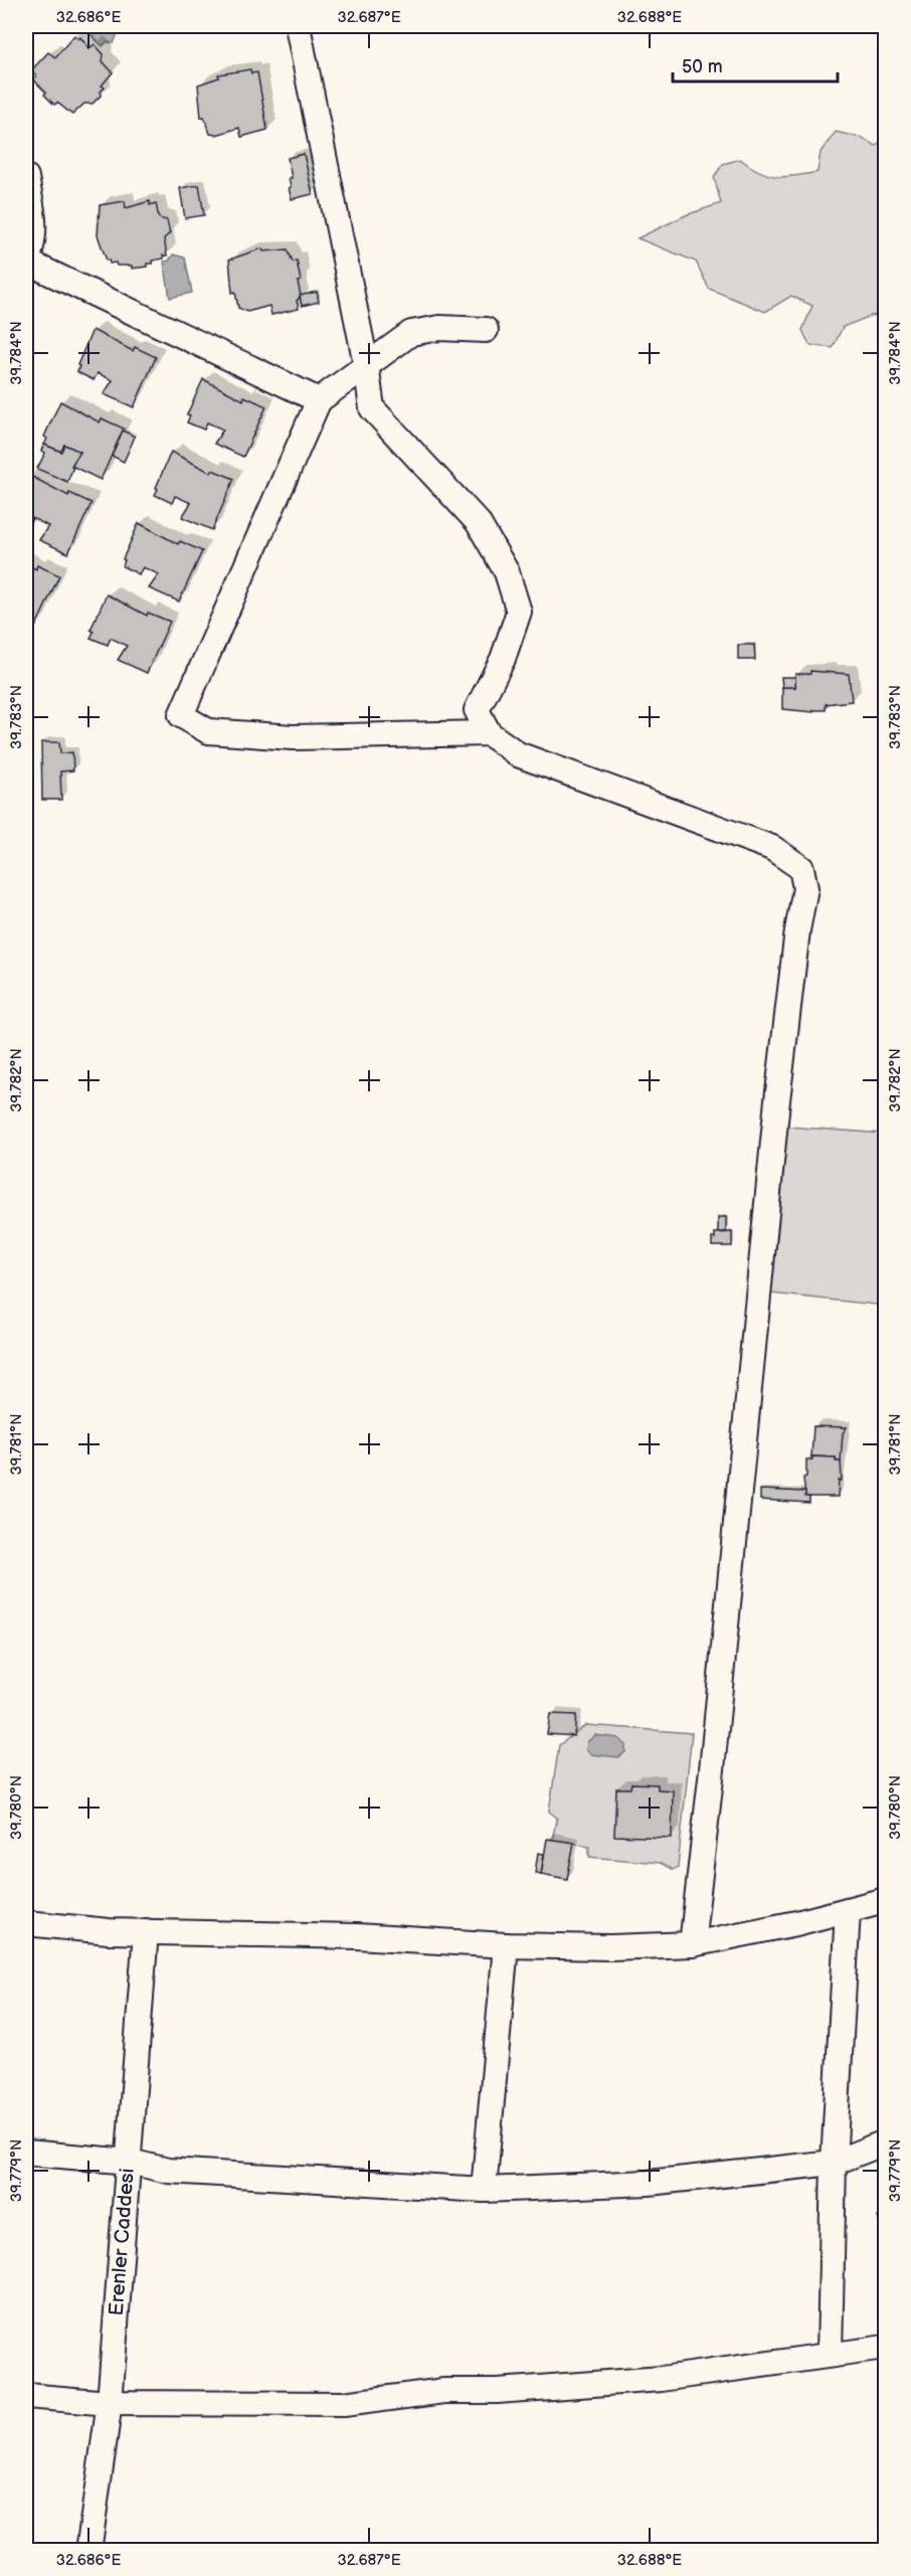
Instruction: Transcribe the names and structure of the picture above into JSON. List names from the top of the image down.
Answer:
{
  "streets": {
    "street": ["Erenler Caddesi"]
  },
  "scale_bar": "50 m",
  "coordinates": [
    "32.686°E",
    "32.687°E",
    "32.688°E",
    "39.784°N",
    "39.783°N",
    "39.782°N",
    "39.781°N",
    "39.780°N",
    "39.779°N"
  ]
}
